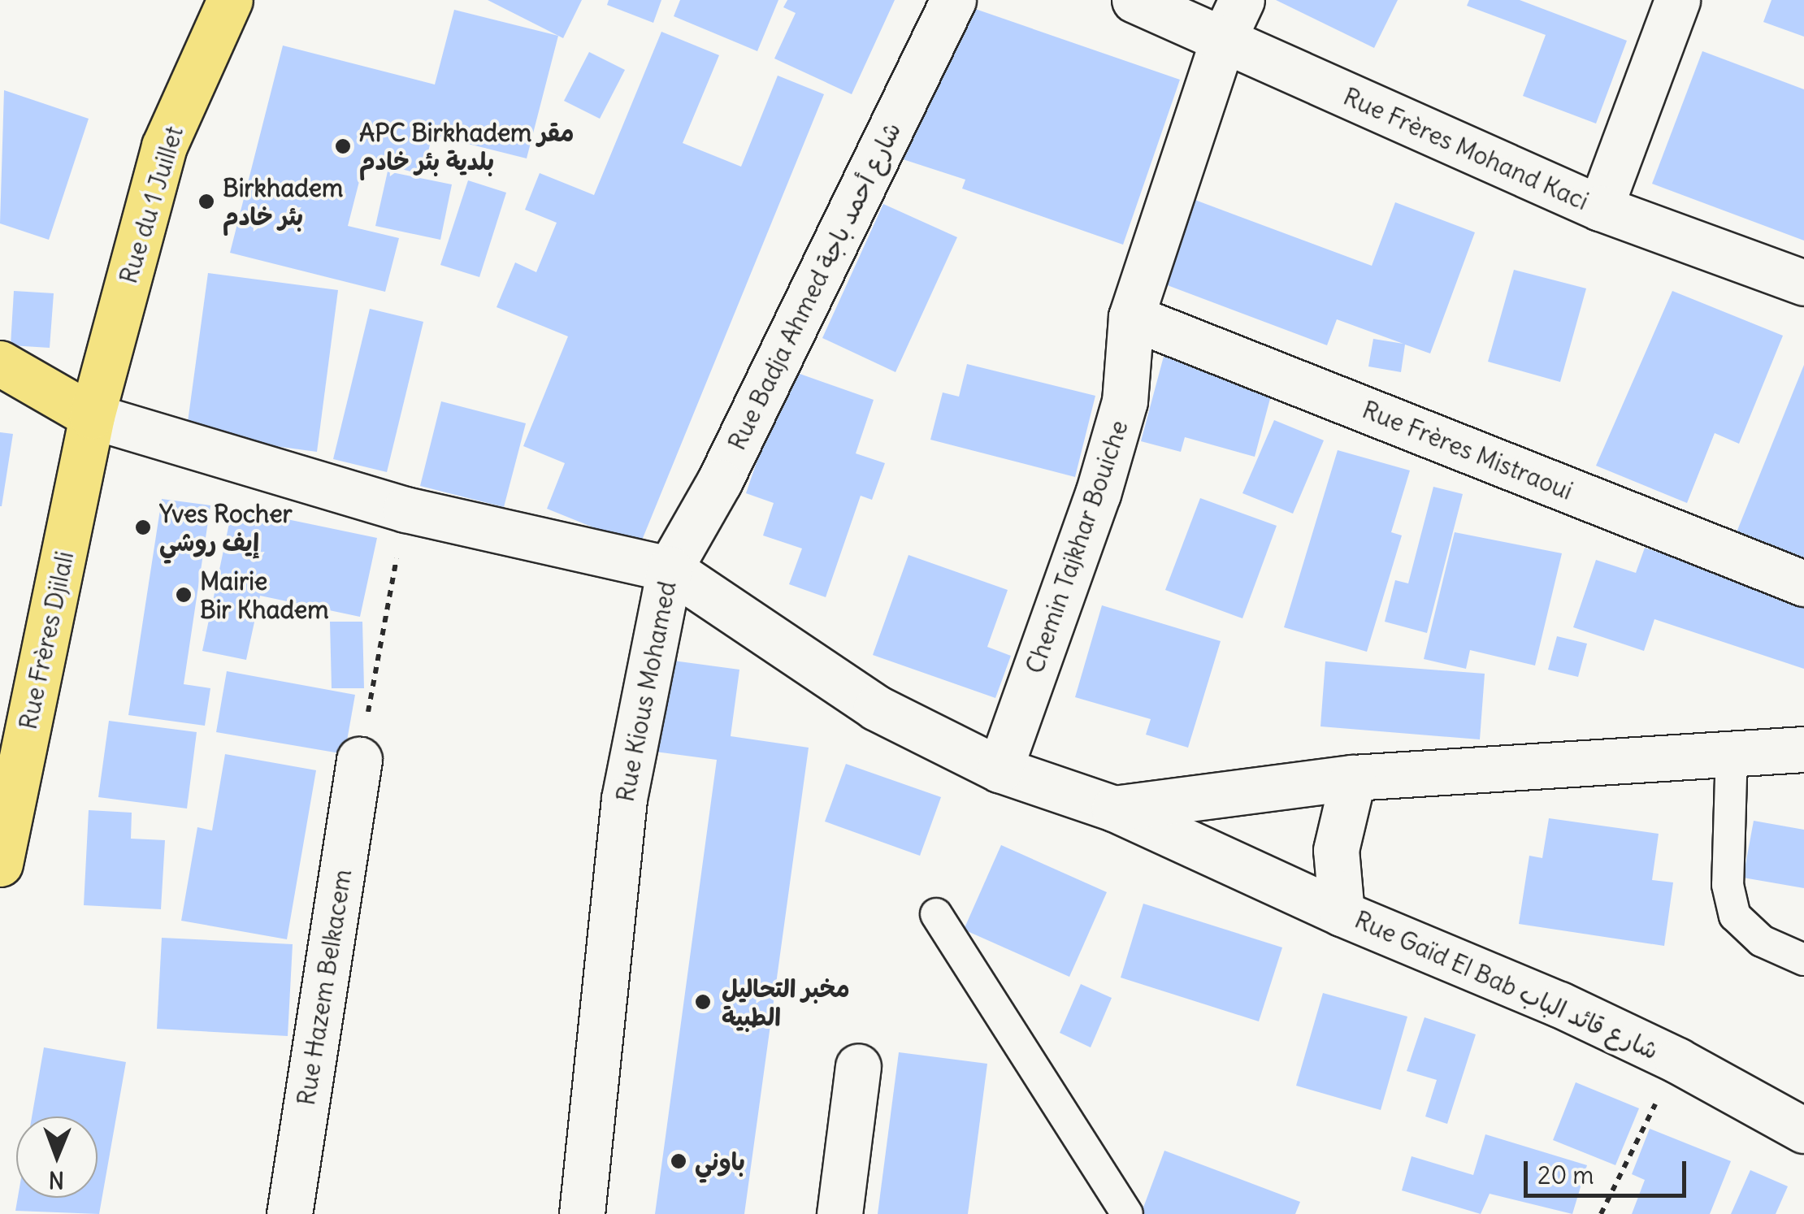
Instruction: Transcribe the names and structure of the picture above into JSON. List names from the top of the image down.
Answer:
{
  "streets": {
    "main road": ["Rue du 1 Juillet", "Rue Frères Djilali"],
    "street": [
      "Rue Frères Mohand Kaci",
      "Rue Badja Ahmed شارع أحمد باجة",
      "Rue Frères Mistraoui",
      "Chemin Tajkhar Bouiche",
      "Rue Kious Mohamed",
      "Rue Gaïd El Bab شارع قائد الباب",
      "Rue Hazem Belkacem"
    ]
  },
  "crossings": [
    ["Rue Frères Mohand Kaci", "Chemin Tajkhar Bouiche"],
    ["Rue du 1 Juillet", "Rue Frères Djilali"],
    ["Rue du 1 Juillet", "Rue Kious Mohamed"],
    ["Rue Badja Ahmed شارع أحمد باجة", "Rue Kious Mohamed"],
    ["Rue Frères Mistraoui", "Chemin Tajkhar Bouiche"],
    ["Rue Frères Djilali", "Rue Kious Mohamed"]
  ],
  "places": [
    "APC Birkhadem مقر بلدية بئر خادم",
    "Birkhadem بئر خادم",
    "Yves Rocher إيف روشي",
    "Mairie Bir Khadem",
    "مخبر التحاليل الطبية",
    "باوني"
  ],
  "scale_bar": "20 m",
  "north": "bottom"
}
